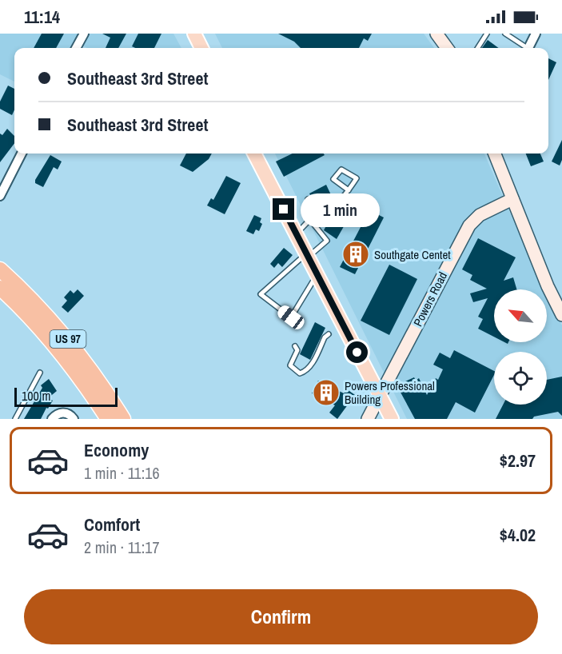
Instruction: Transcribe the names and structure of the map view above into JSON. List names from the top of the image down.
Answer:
{
  "streets": {
    "highway": ["US 97"],
    "street": ["Powers Road"]
  },
  "places": {
    "building": ["Southgate Centet", "Powers Professional Building"]
  },
  "scale_bar": "100 m",
  "north": "top left",
  "page": {
    "status": "11:14",
    "banner": ["Southeast 3rd Street", "Southeast 3rd Street"],
    "bubble": "1 min",
    "scale": "100 m",
    "list": [
      {
        "name": "Economy",
        "note": "1 min · 11:16",
        "value": "$2.97"
      },
      {
        "name": "Comfort",
        "note": "2 min · 11:17",
        "value": "$4.02"
      }
    ],
    "buttons": "Confirm"
  }
}
